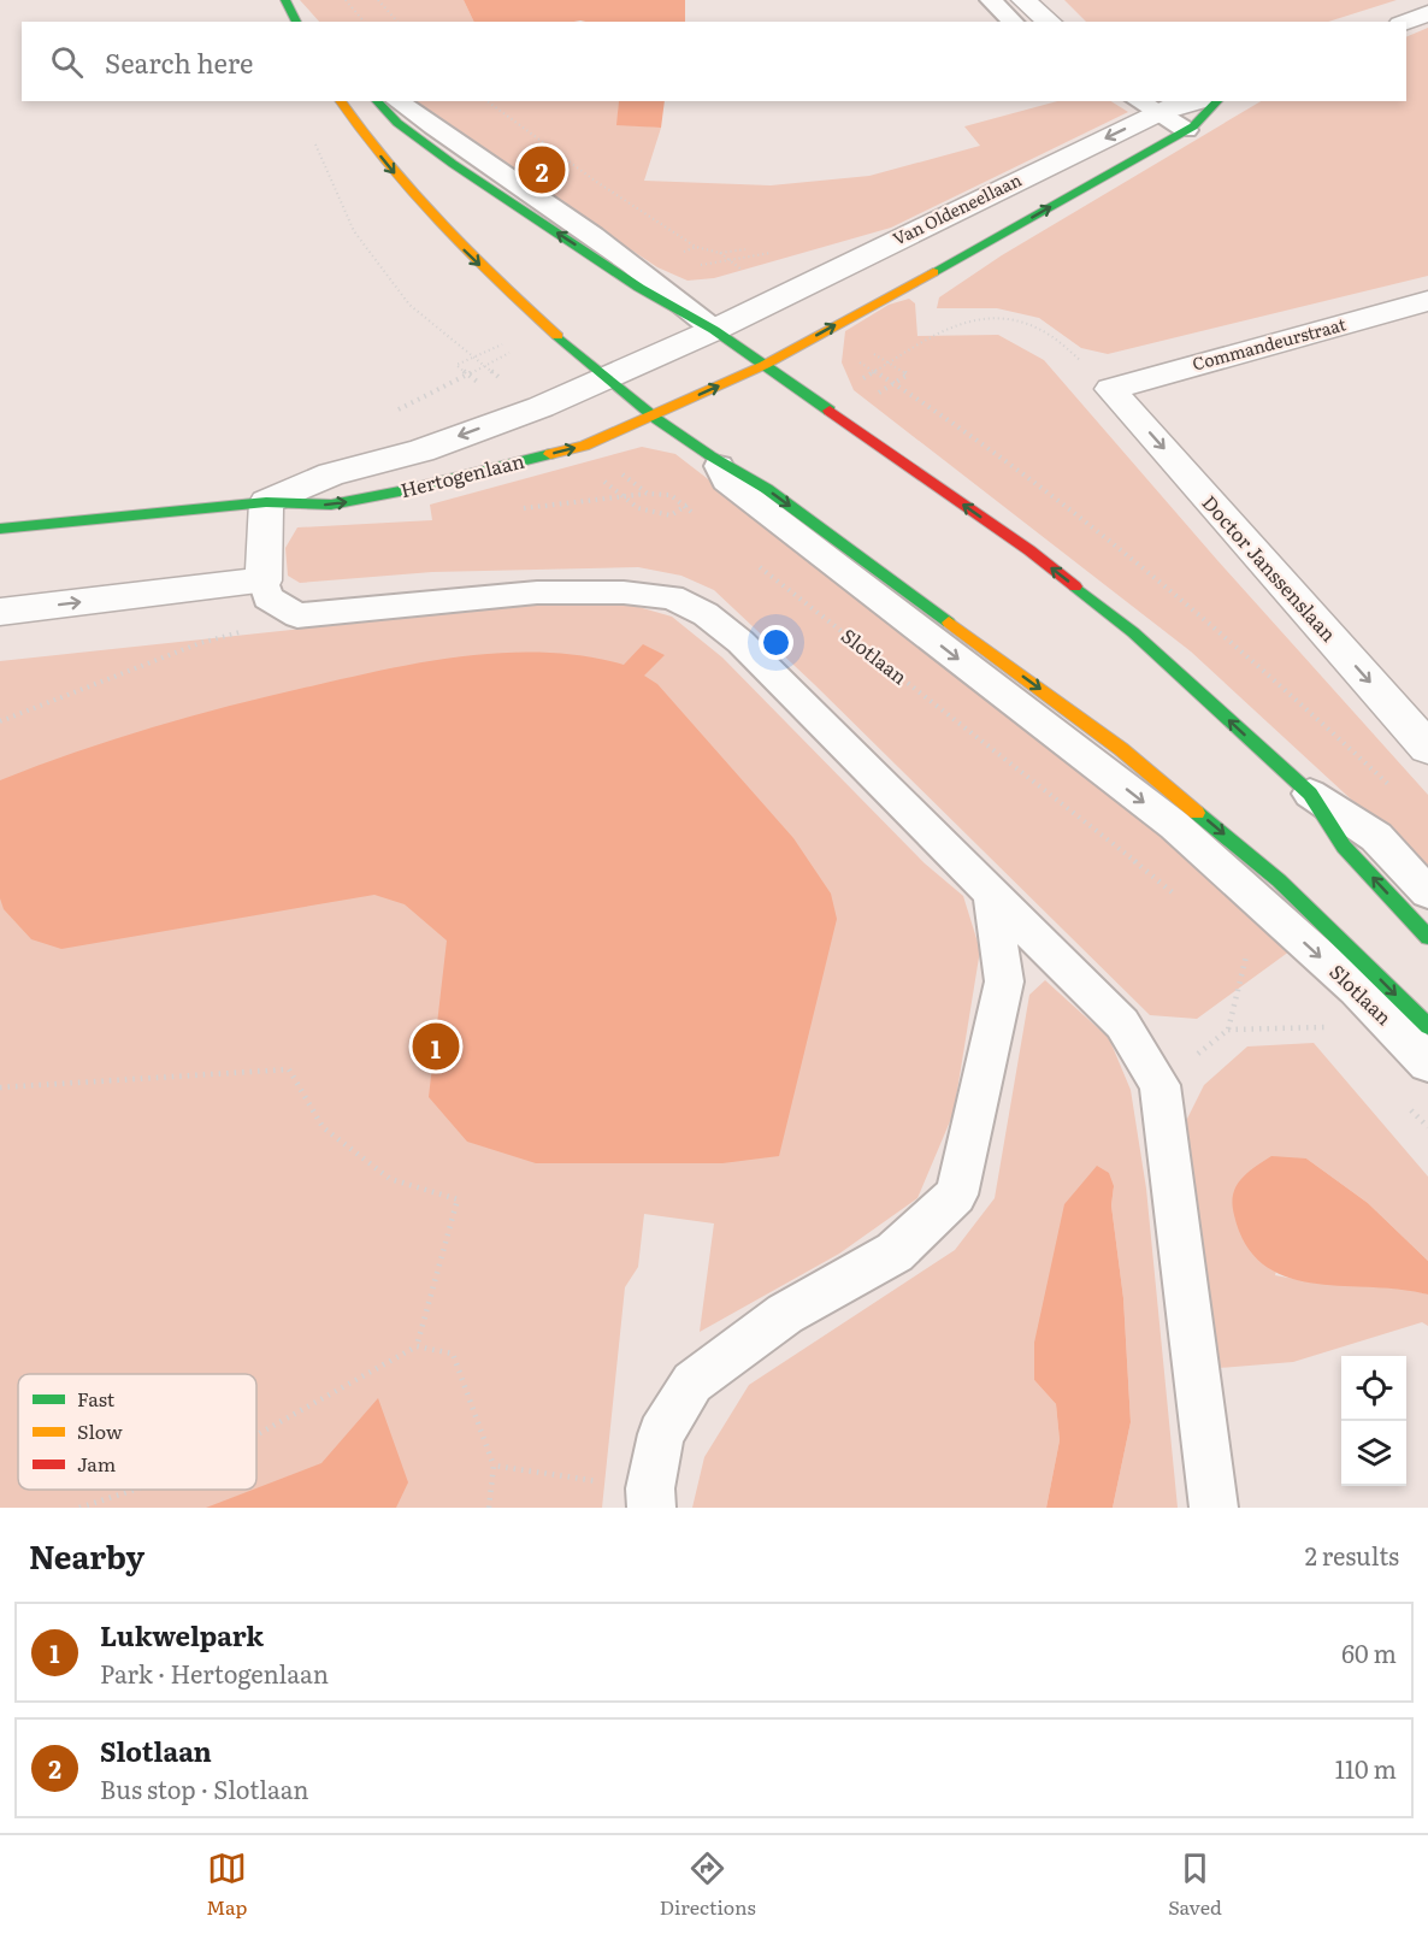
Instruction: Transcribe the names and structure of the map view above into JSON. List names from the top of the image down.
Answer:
{
  "streets": {
    "street": [
      "Van Oldeneellaan",
      "Commandeurstraat",
      "Hertogenlaan",
      "Doctor Janssenslaan",
      "Slotlaan"
    ]
  },
  "crossings": [
    ["Van Oldeneellaan", "Hertogenlaan"],
    ["Van Oldeneellaan", "Slotlaan"],
    ["Commandeurstraat", "Doctor Janssenslaan"],
    ["Hertogenlaan", "Slotlaan"]
  ],
  "legend": ["Fast", "Slow", "Jam"],
  "page": {
    "search": "Search here",
    "pins": ["2", "1"],
    "heading": ["Nearby", "2 results"],
    "list": [
      {
        "mark": "1",
        "name": "Lukwelpark",
        "note": "Park · Hertogenlaan",
        "value": "60 m"
      },
      {
        "mark": "2",
        "name": "Slotlaan",
        "note": "Bus stop · Slotlaan",
        "value": "110 m"
      }
    ],
    "nav": ["Map", "Directions", "Saved"]
  }
}
